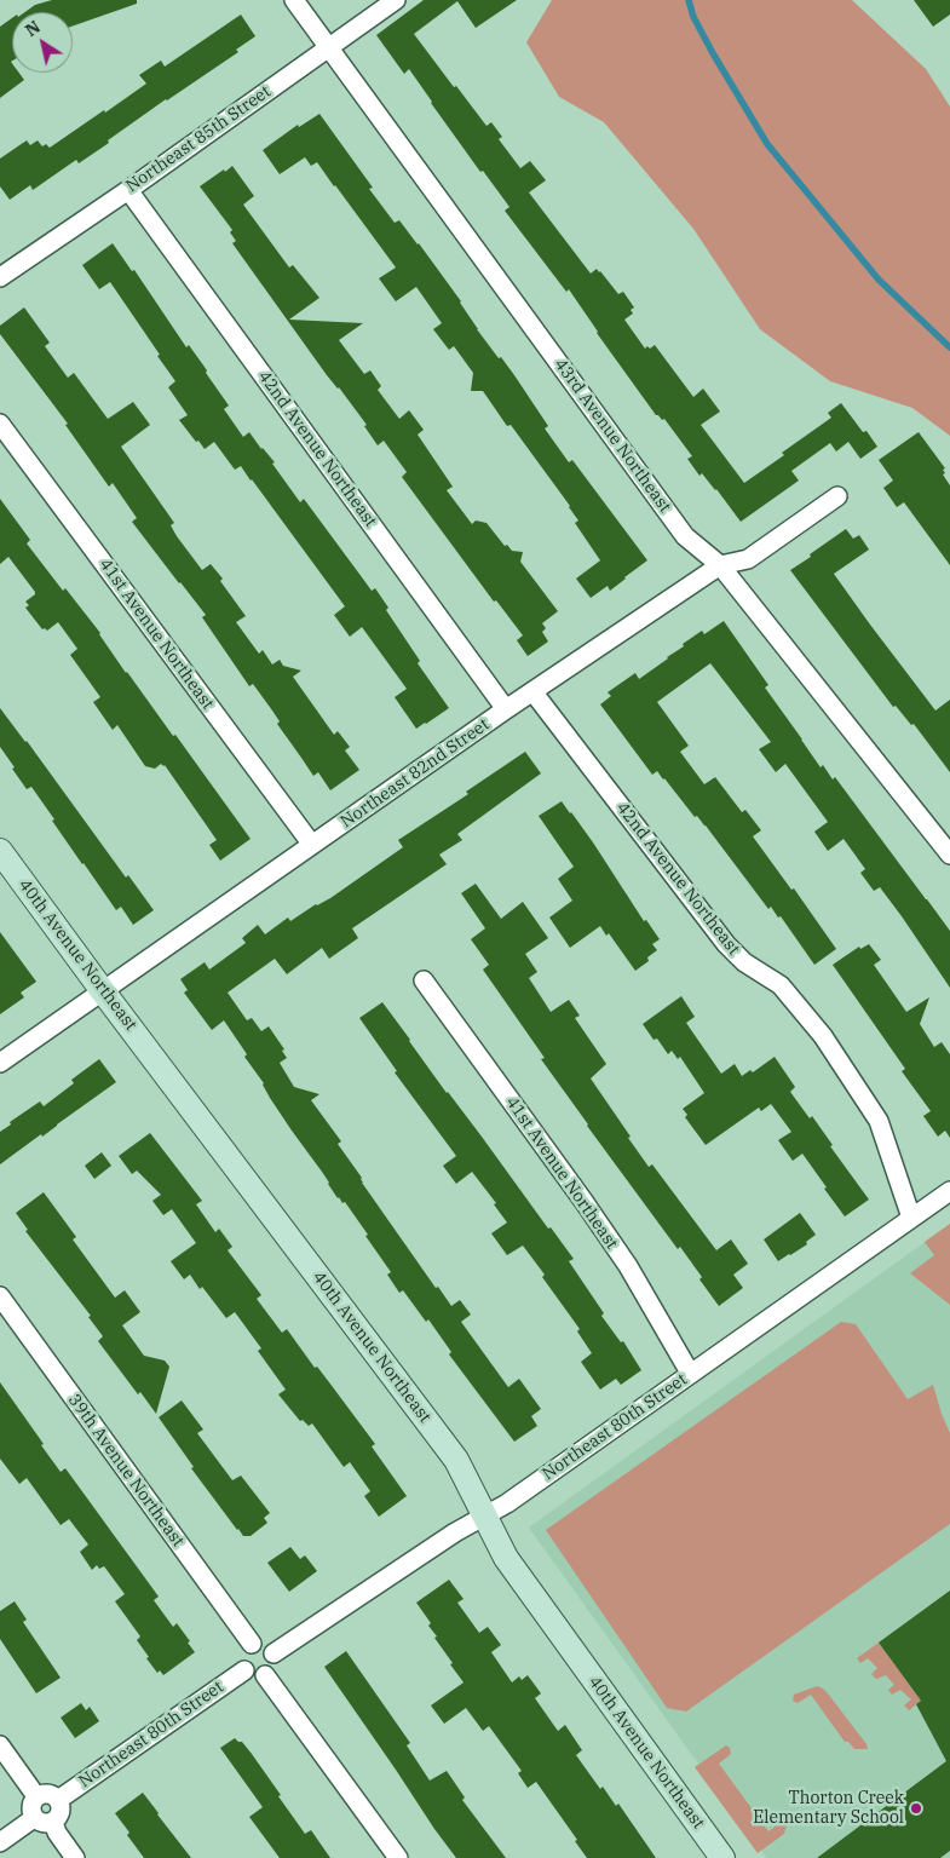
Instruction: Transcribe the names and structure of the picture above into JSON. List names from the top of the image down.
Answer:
{
  "streets": {
    "street": [
      "Northeast 85th Street",
      "43rd Avenue Northeast",
      "42nd Avenue Northeast",
      "41st Avenue Northeast",
      "Northeast 82nd Street",
      "40th Avenue Northeast",
      "Northeast 80th Street",
      "39th Avenue Northeast"
    ]
  },
  "crossings": [
    ["Northeast 85th Street", "43rd Avenue Northeast"],
    ["Northeast 85th Street", "42nd Avenue Northeast"],
    ["43rd Avenue Northeast", "Northeast 82nd Street"],
    ["42nd Avenue Northeast", "Northeast 82nd Street"],
    ["42nd Avenue Northeast", "Northeast 80th Street"],
    ["41st Avenue Northeast", "Northeast 82nd Street"],
    ["41st Avenue Northeast", "Northeast 80th Street"],
    ["Northeast 82nd Street", "40th Avenue Northeast"],
    ["40th Avenue Northeast", "Northeast 80th Street"],
    ["Northeast 80th Street", "39th Avenue Northeast"]
  ],
  "places": ["Thorton Creek Elementary School"],
  "north": "top left"
}
